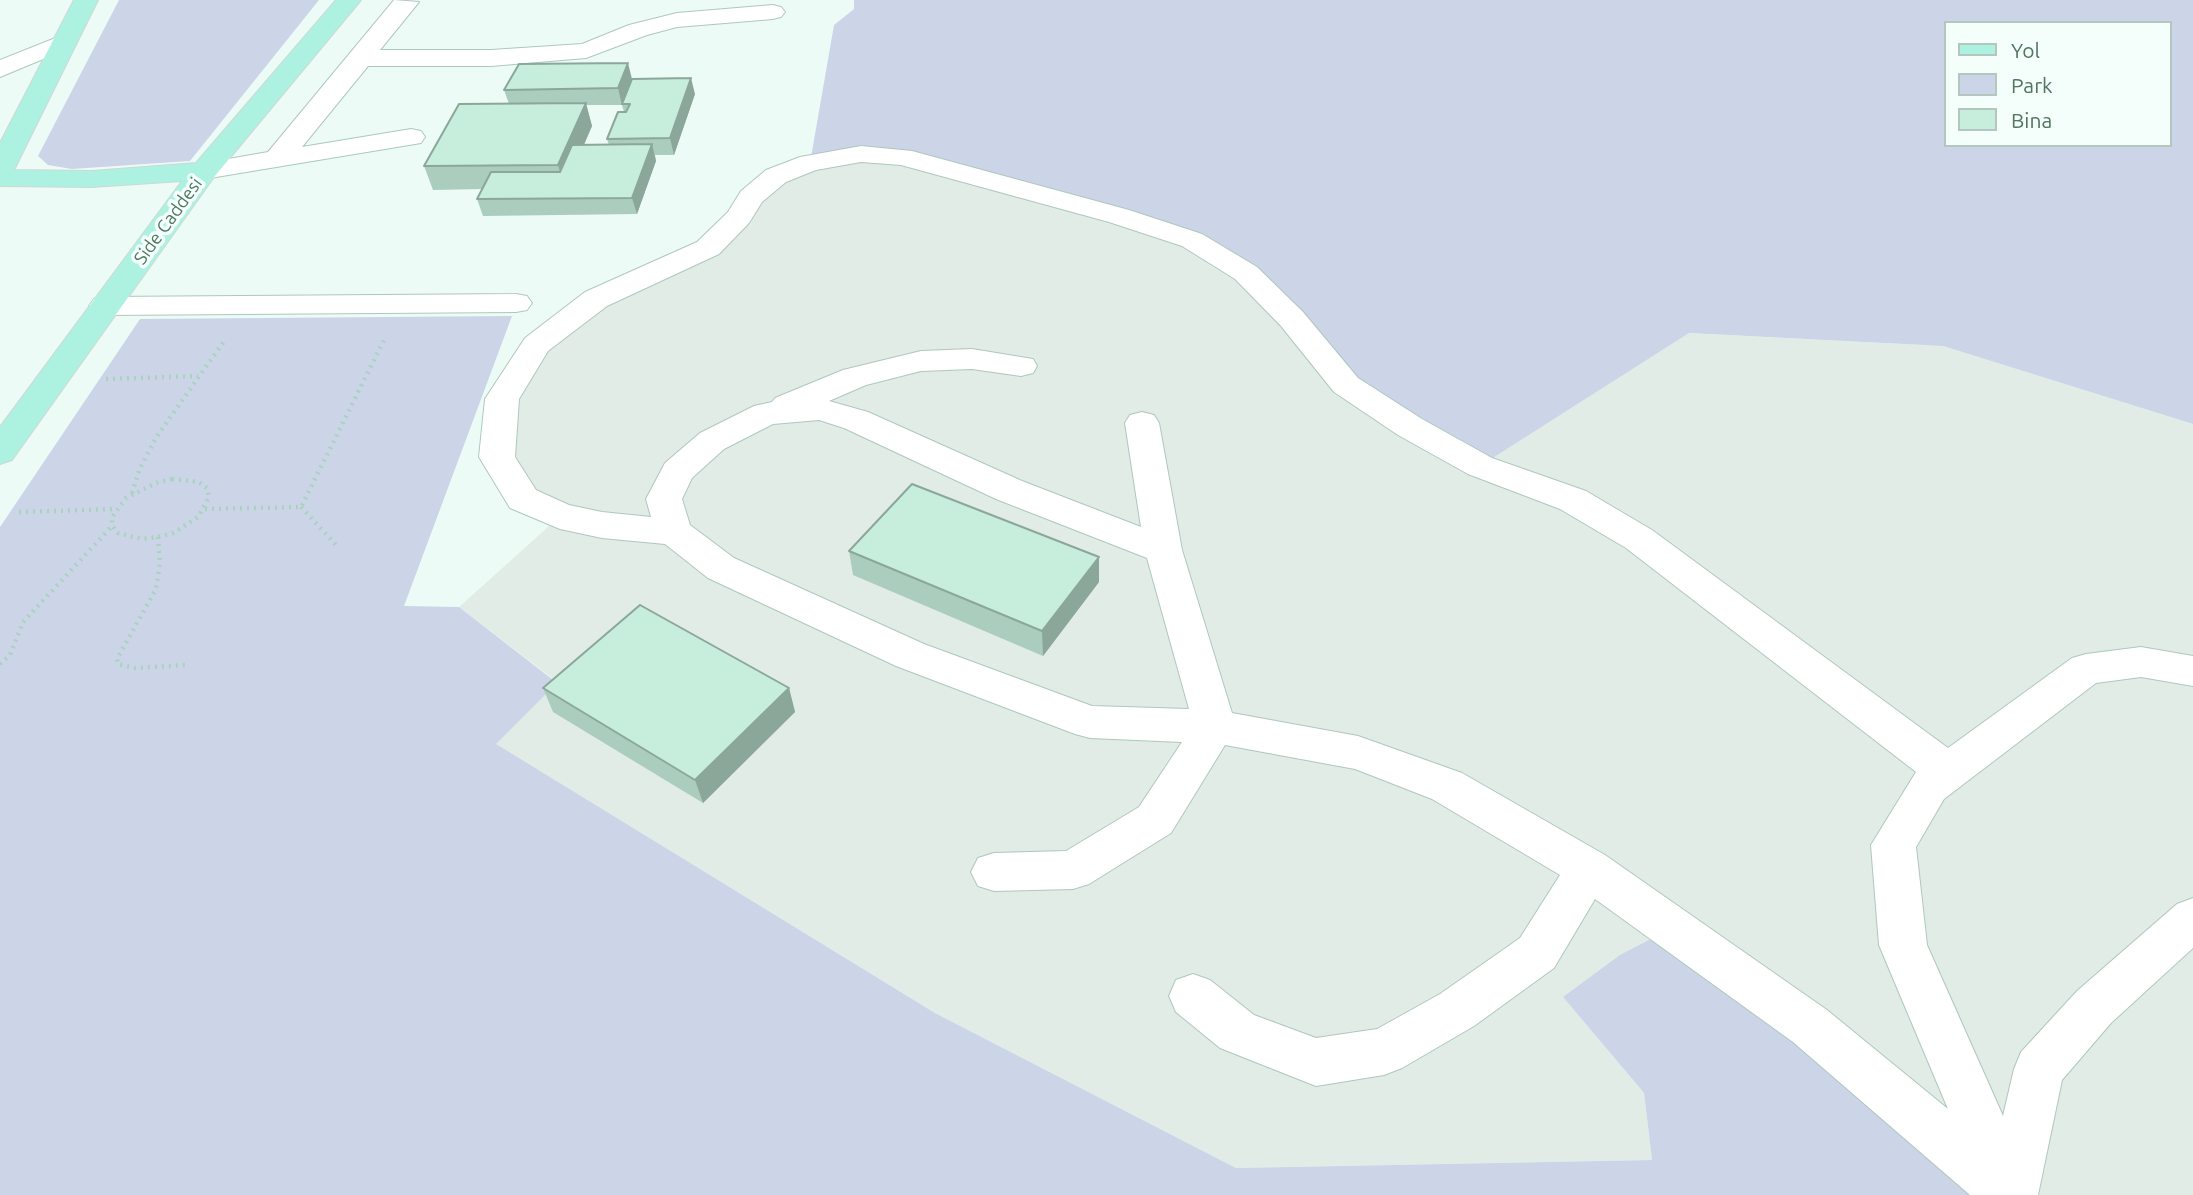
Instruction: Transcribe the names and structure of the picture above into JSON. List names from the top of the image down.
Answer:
{
  "streets": {
    "main road": ["Side Caddesi"]
  },
  "legend": ["Yol", "Park", "Bina"]
}
